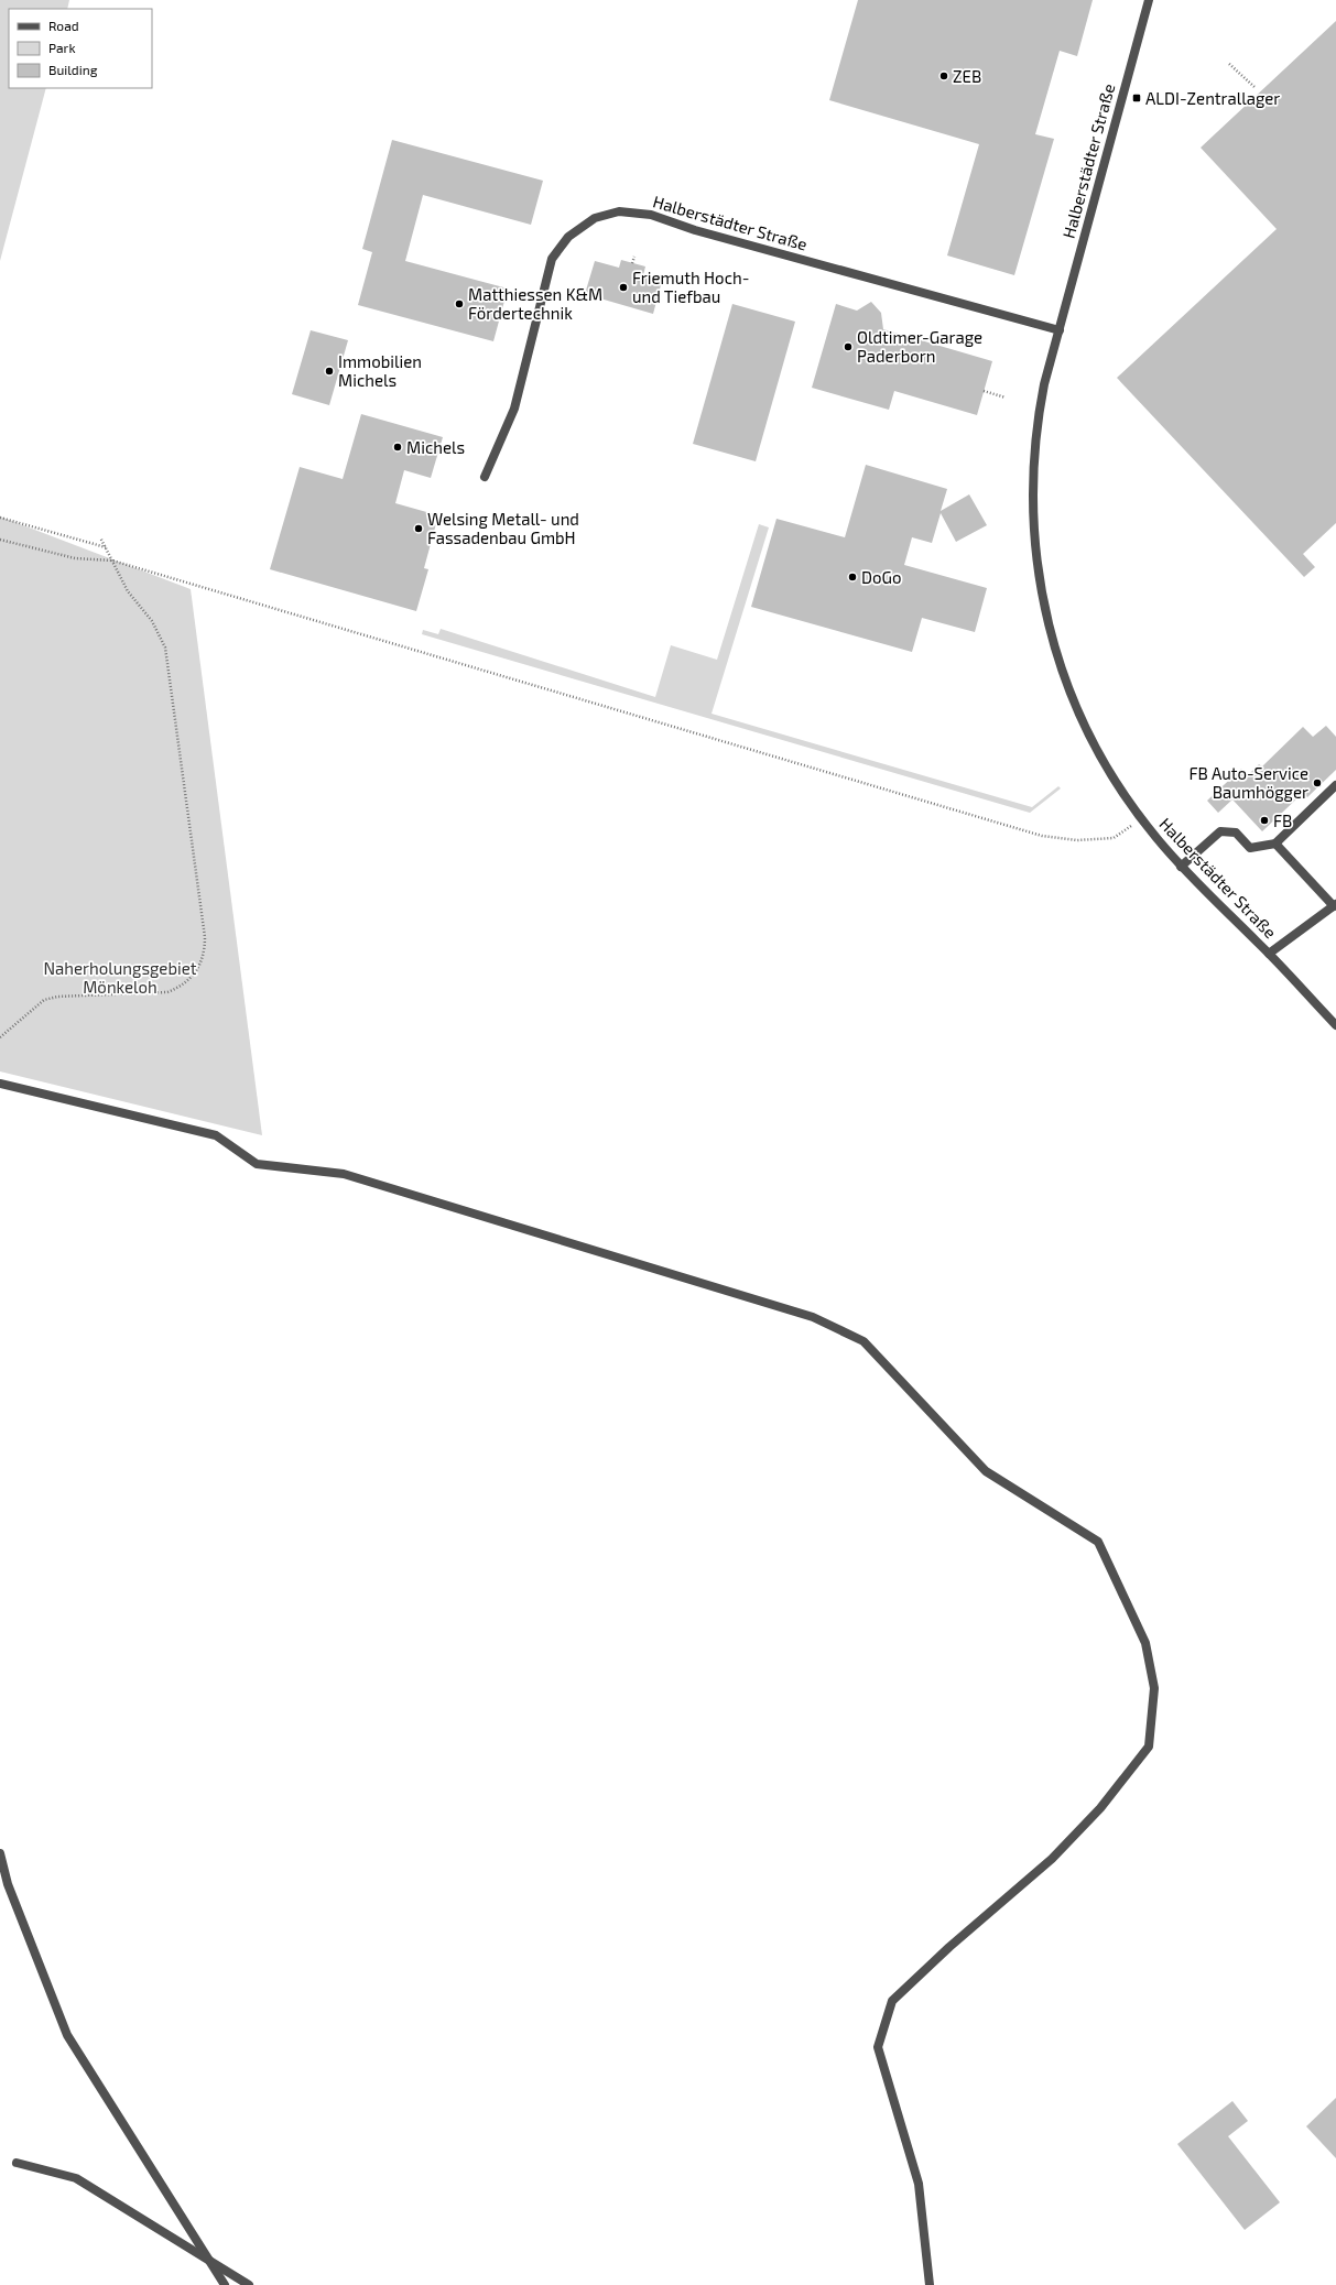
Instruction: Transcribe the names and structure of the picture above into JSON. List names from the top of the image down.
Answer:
{
  "streets": {
    "street": ["Halberstädter Straße"]
  },
  "parks": ["Naherholungsgebiet Mönkeloh"],
  "places": {
    "other": [
      "ZEB",
      "Friemuth Hoch- und Tiefbau",
      "Matthiessen K&M Fördertechnik",
      "Oldtimer-Garage Paderborn",
      "Immobilien Michels",
      "Michels",
      "Welsing Metall- und Fassadenbau GmbH",
      "DoGo",
      "FB Auto-Service Baumhögger",
      "FB"
    ],
    "transit": ["ALDI-Zentrallager"]
  },
  "legend": ["Road", "Park", "Building"]
}
